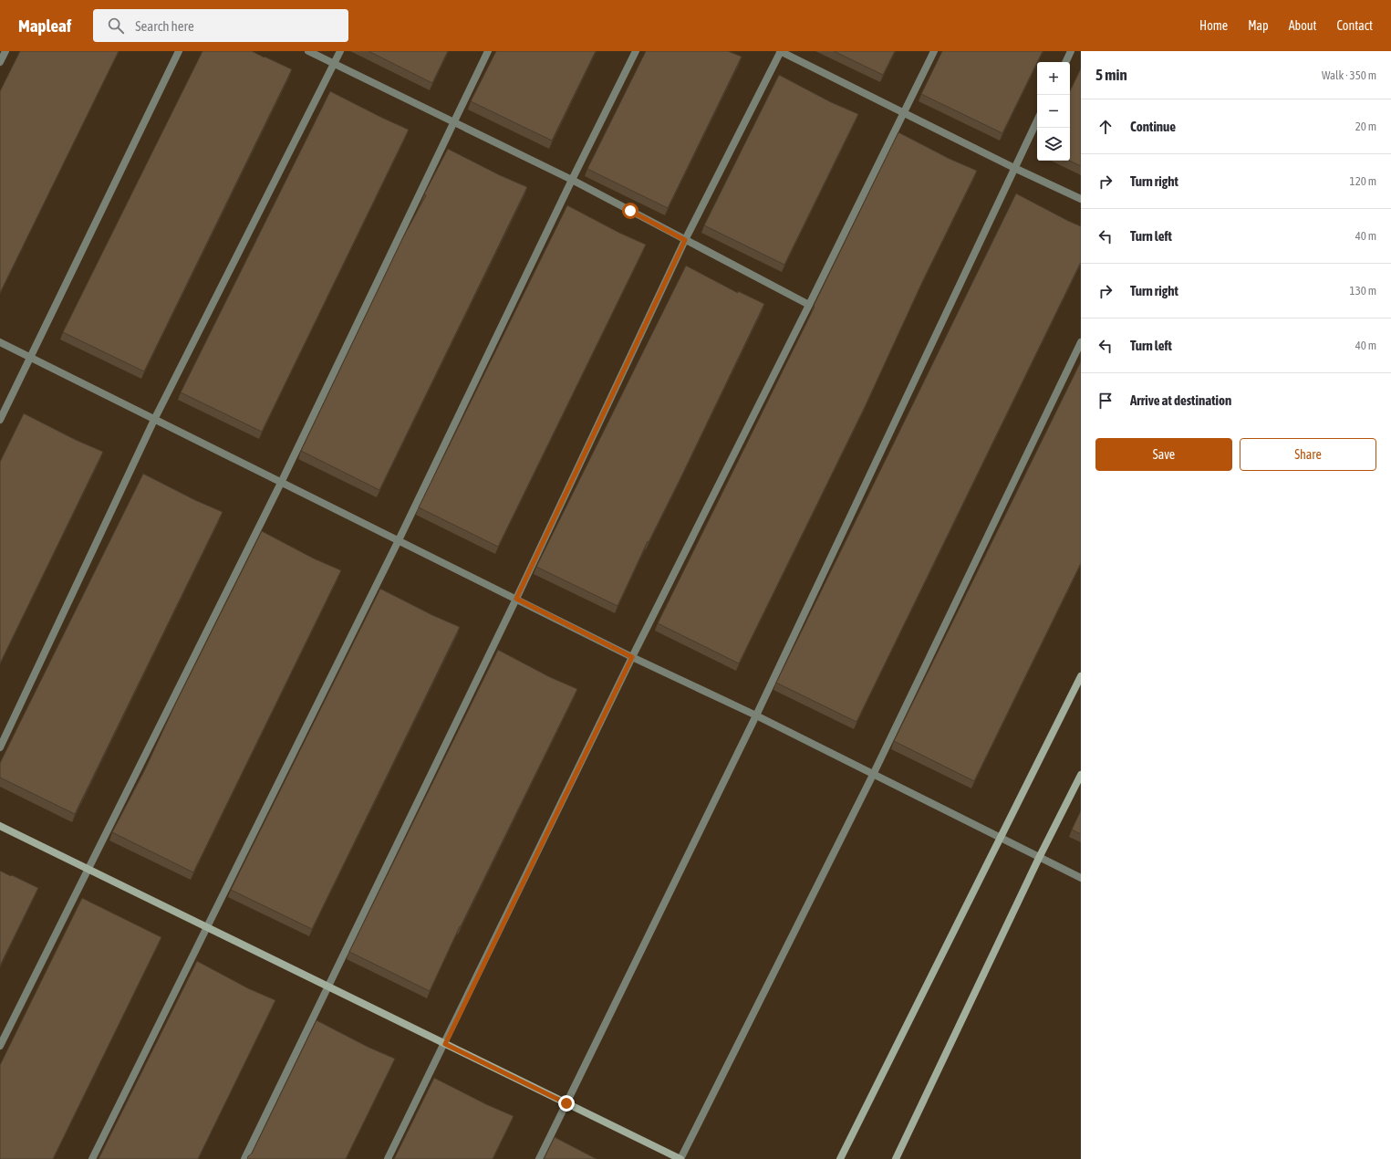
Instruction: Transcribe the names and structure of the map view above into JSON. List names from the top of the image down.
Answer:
{
  "page": {
    "header": "Mapleaf",
    "search": "Search here",
    "nav": [
      "Home",
      "Map",
      "About",
      "Contact"
    ],
    "heading": ["5 min", "Walk · 350 m"],
    "map_buttons": ["+", "−"],
    "list": [
      ["Continue", "20 m"],
      ["Turn right", "120 m"],
      ["Turn left", "40 m"],
      ["Turn right", "130 m"],
      ["Turn left", "40 m"],
      "Arrive at destination"
    ],
    "buttons": ["Save", "Share"]
  }
}
